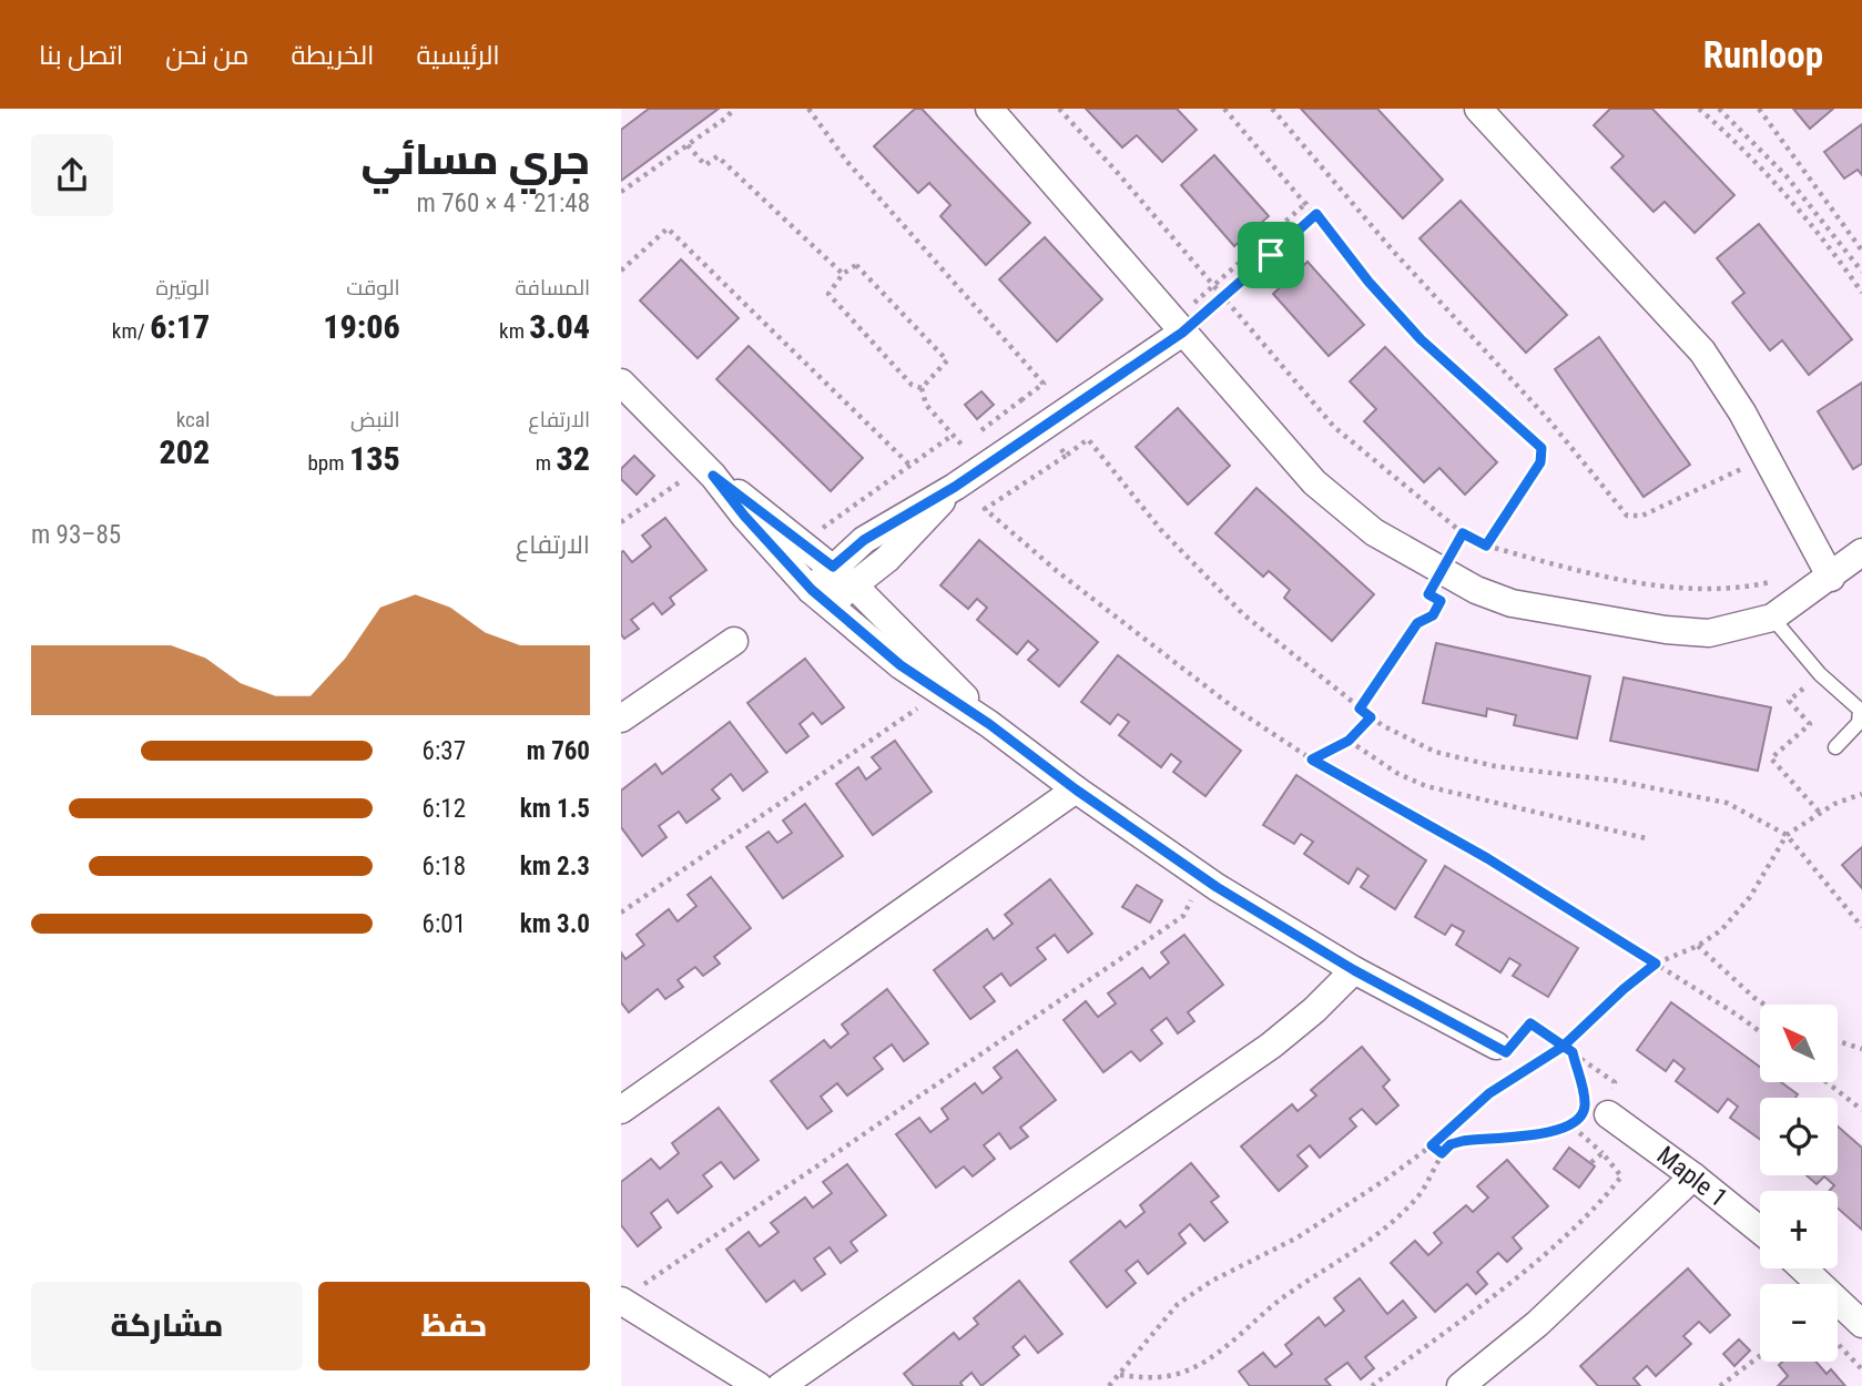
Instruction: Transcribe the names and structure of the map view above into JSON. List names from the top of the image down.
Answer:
{
  "streets": {
    "street": ["Maple 1"]
  },
  "north": "top left",
  "page": {
    "header": "Runloop",
    "nav": [
      "الرئيسية",
      "الخريطة",
      "من نحن",
      "اتصل بنا"
    ],
    "heading": ["جري مسائي", "21:48 · 4 × 760 m"],
    "stats": [
      ["المسافة", "3.04 km"],
      ["الوقت", "19:06"],
      ["الوتيرة", "6:17 /km"],
      ["الارتفاع", "32 m"],
      ["النبض", "135 bpm"],
      ["kcal", "202"]
    ],
    "chart": ["الارتفاع", "85–93 m"],
    "list": [
      {
        "name": "760 m",
        "note": "6:37"
      },
      {
        "name": "1.5 km",
        "note": "6:12"
      },
      {
        "name": "2.3 km",
        "note": "6:18"
      },
      {
        "name": "3.0 km",
        "note": "6:01"
      }
    ],
    "map_buttons": ["+", "−"],
    "buttons": ["حفظ", "مشاركة"]
  }
}
